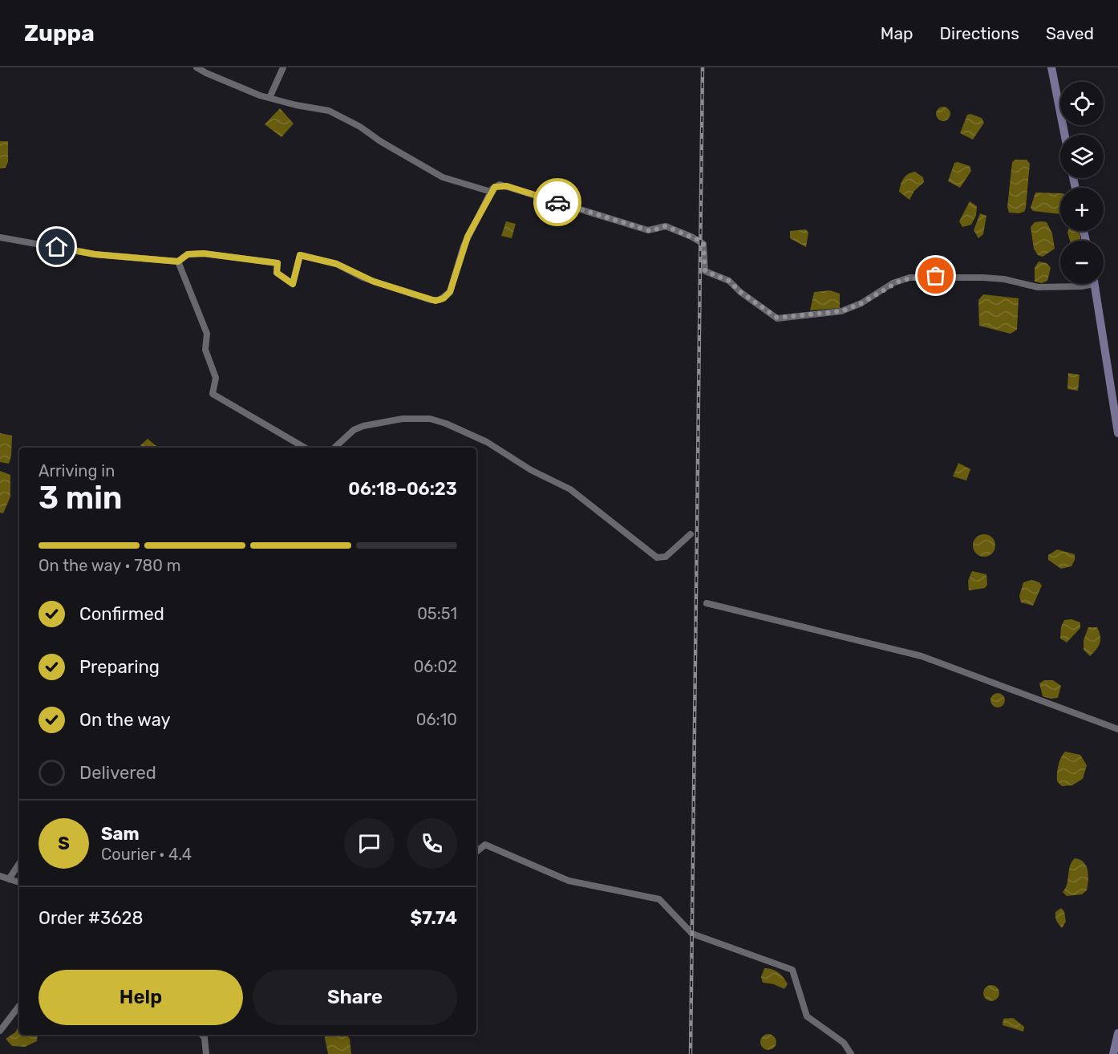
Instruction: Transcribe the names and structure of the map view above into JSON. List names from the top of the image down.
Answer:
{
  "page": {
    "header": "Zuppa",
    "nav": ["Map", "Directions", "Saved"],
    "map_buttons": ["+", "−"],
    "heading": ["3 min", "Arriving in", "06:18–06:23"],
    "panel": [
      "Sam",
      "Courier · 4.4",
      "Order #3628",
      "$7.74"
    ],
    "bar": "On the way · 780 m",
    "list": [
      ["Confirmed", "05:51"],
      ["Preparing", "06:02"],
      ["On the way", "06:10"],
      "Delivered"
    ],
    "round": "S",
    "buttons": ["Help", "Share"]
  }
}
